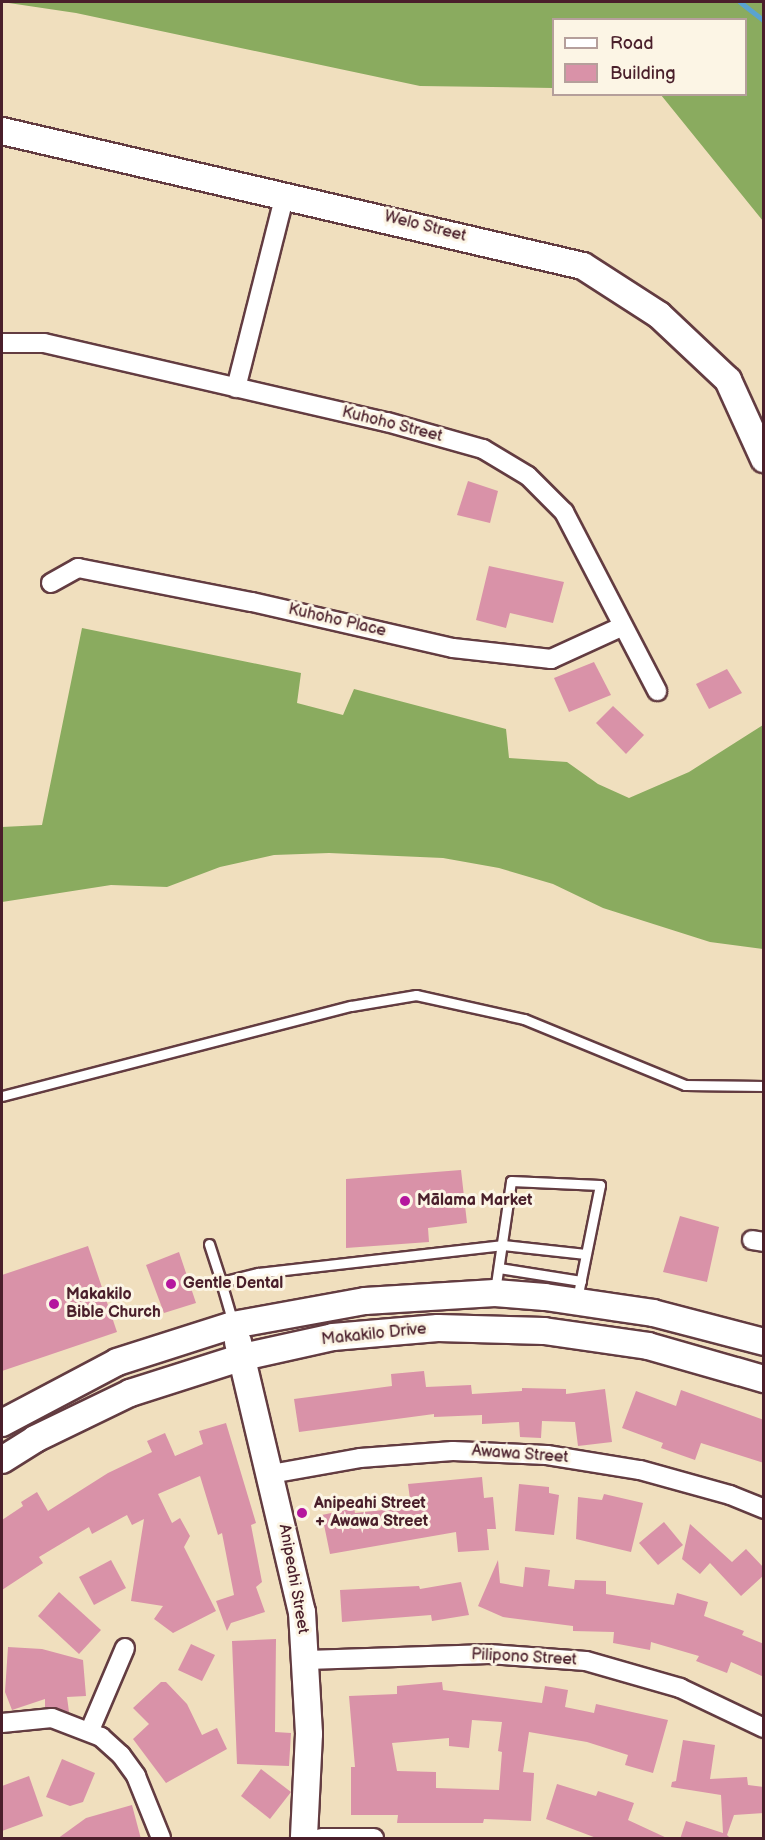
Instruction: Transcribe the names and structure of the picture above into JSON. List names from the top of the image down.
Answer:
{
  "streets": {
    "main road": ["Welo Street", "Makakilo Drive", "Anipeahi Street"],
    "street": [
      "Kuhoho Street",
      "Kuhoho Place",
      "Awawa Street",
      "Pilipono Street"
    ]
  },
  "crossings": [
    ["Kuhoho Street", "Kuhoho Place"],
    ["Makakilo Drive", "Anipeahi Street"],
    ["Awawa Street", "Anipeahi Street"],
    ["Anipeahi Street", "Pilipono Street"]
  ],
  "places": [
    "Mālama Market",
    "Gentle Dental",
    "Makakilo Bible Church",
    "Anipeahi Street + Awawa Street"
  ],
  "legend": ["Road", "Building"]
}
